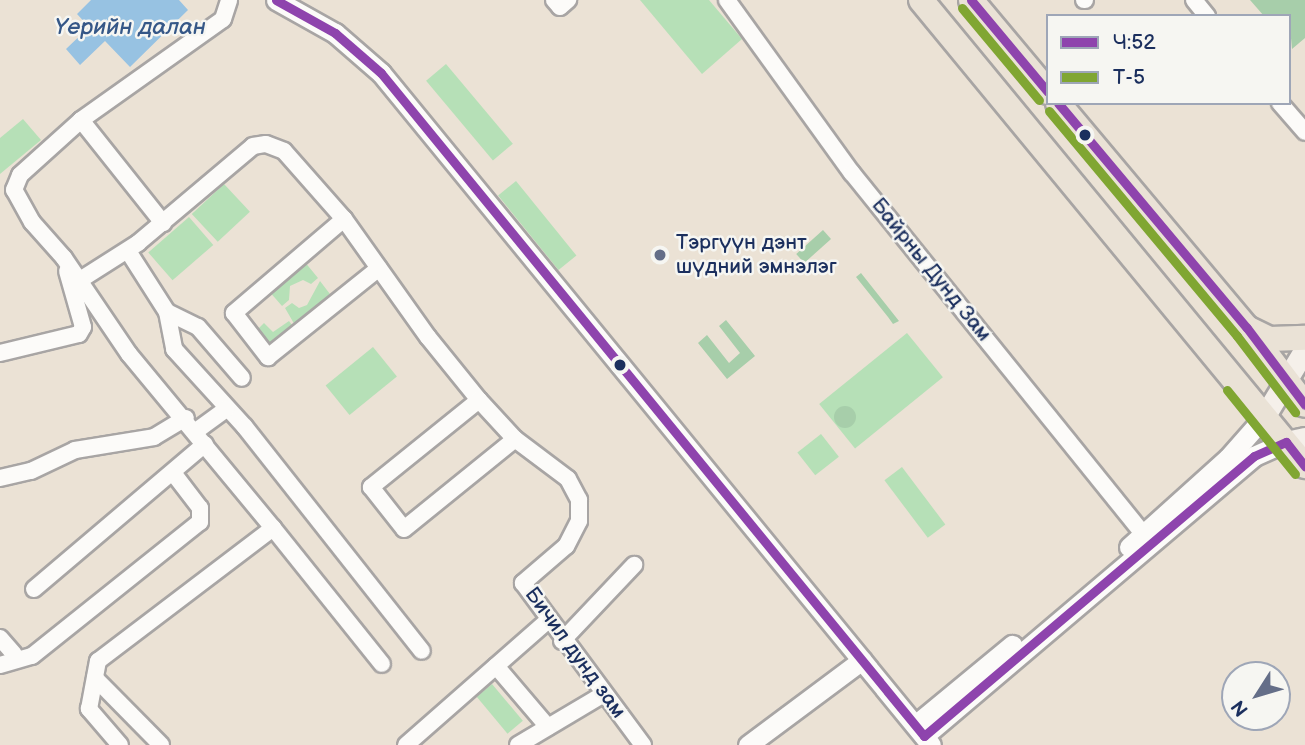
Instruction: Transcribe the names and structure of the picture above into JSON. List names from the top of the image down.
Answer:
{
  "streets": {
    "street": ["Байрны Дунд Зам", "Бичил дунд зам"]
  },
  "water": ["Үерийн далан"],
  "places": ["Тэргүүн дэнт шүдний эмнэлэг"],
  "lines": ["transit line Ч:52", "transit line Т-5"],
  "legend": ["Ч:52", "Т-5"],
  "north": "bottom left"
}
